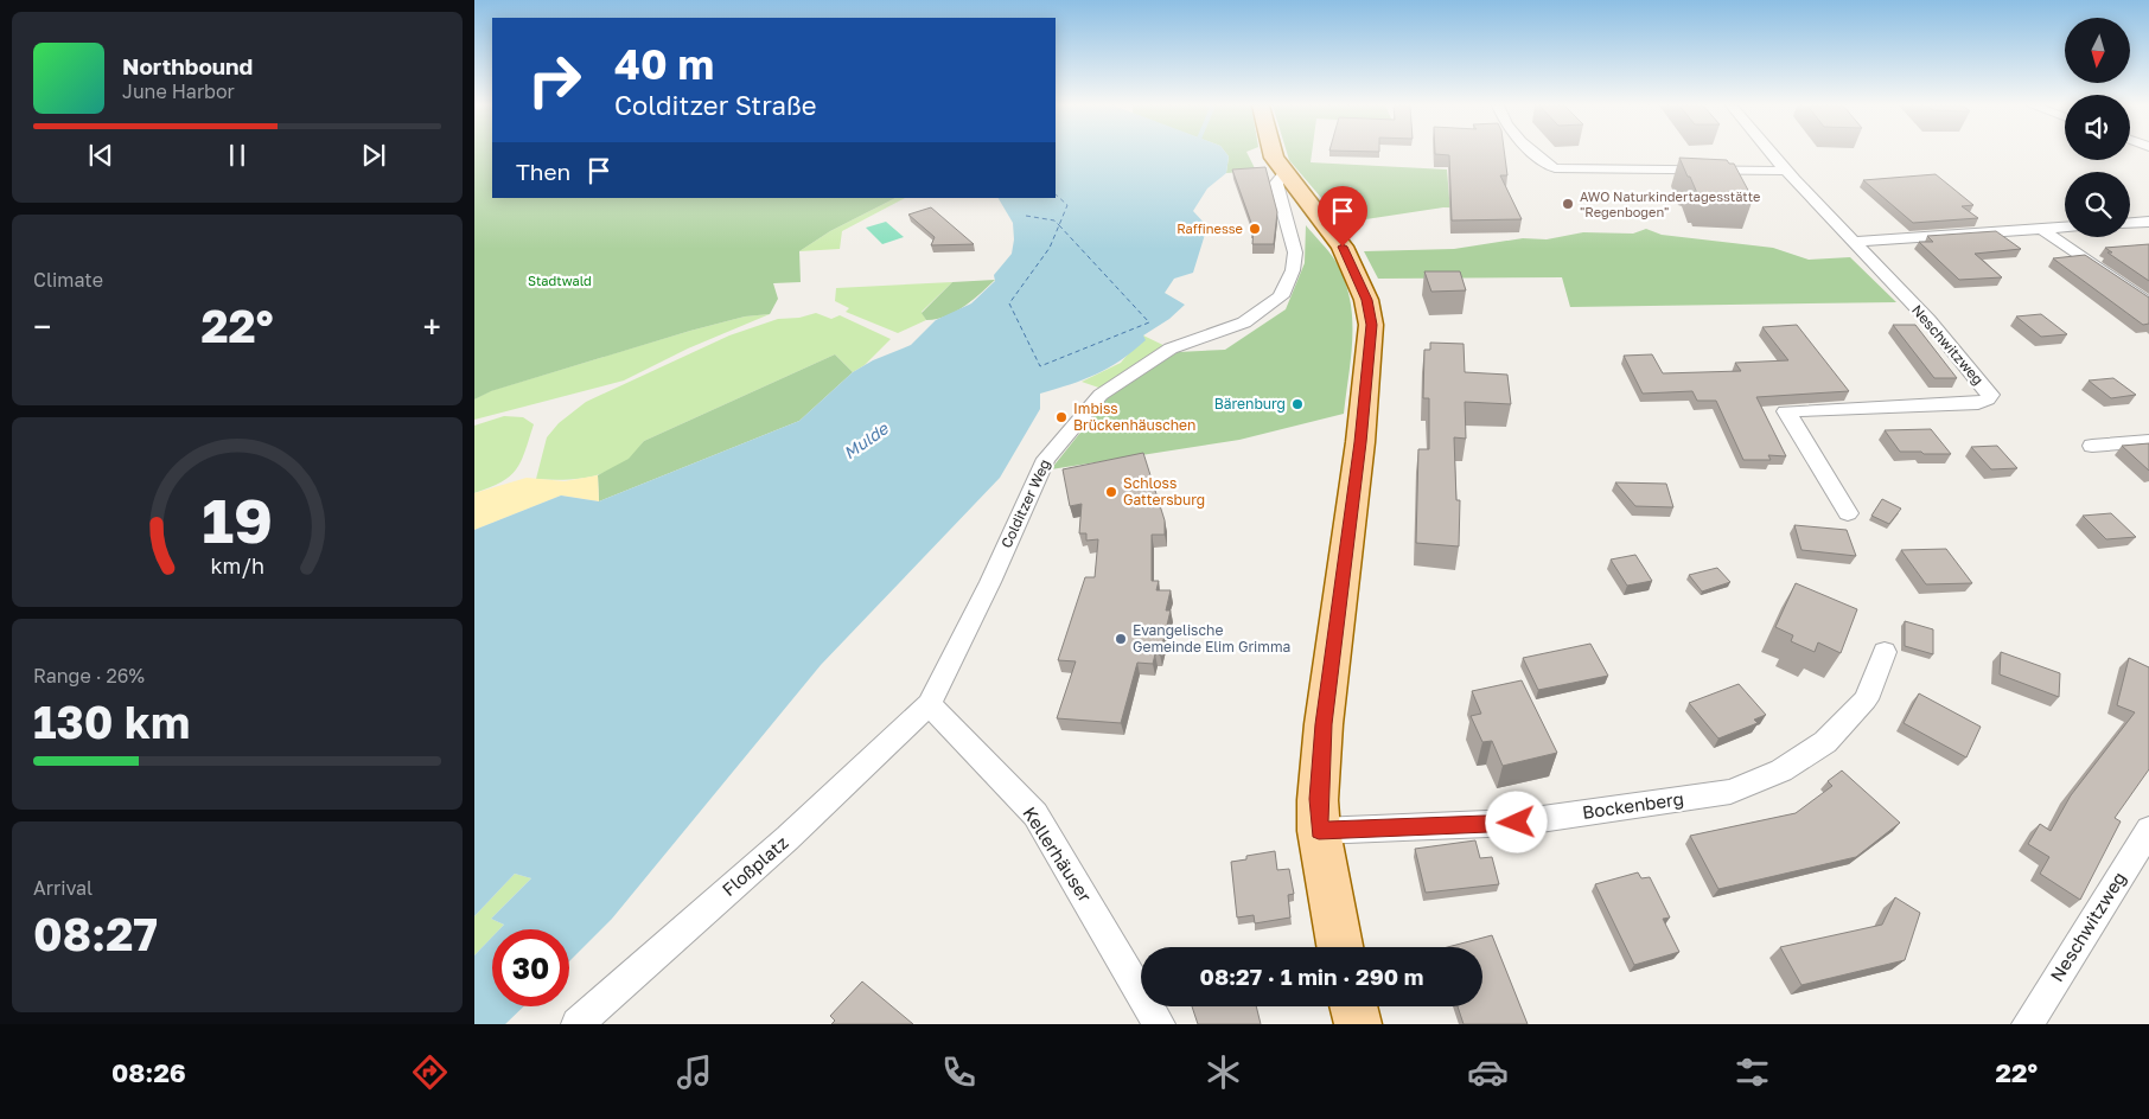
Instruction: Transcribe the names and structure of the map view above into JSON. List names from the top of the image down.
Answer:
{
  "streets": {
    "street": [
      "Neschwitzweg",
      "Colditzer Weg",
      "Bockenberg",
      "Kellerhäuser",
      "Floßplatz"
    ]
  },
  "crossings": [
    ["Colditzer Weg", "Kellerhäuser"],
    ["Colditzer Weg", "Floßplatz"],
    ["Kellerhäuser", "Floßplatz"]
  ],
  "water": ["Mulde"],
  "parks": ["Stadtwald"],
  "places": [
    "AWO Naturkindertagesstätte \"Regenbogen\"",
    "Raffinesse",
    "Bärenburg",
    "Imbiss Brückenhäuschen",
    "Schloss Gattersburg",
    "Evangelische Gemeinde Elim Grimma"
  ],
  "north": "bottom",
  "page": {
    "turn": ["40 m", "Colditzer Straße"],
    "song": ["Northbound", "June Harbor"],
    "then": "Then",
    "tile": [
      "Climate",
      ["Range · 26%", "130 km"],
      ["Arrival", "08:27"]
    ],
    "heat": ["−", "22°", "+"],
    "limit": "30",
    "trip": "08:27 · 1 min · 290 m",
    "tabs": ["08:26", "22°"],
    "gauge": ["19", "km/h"]
  }
}
